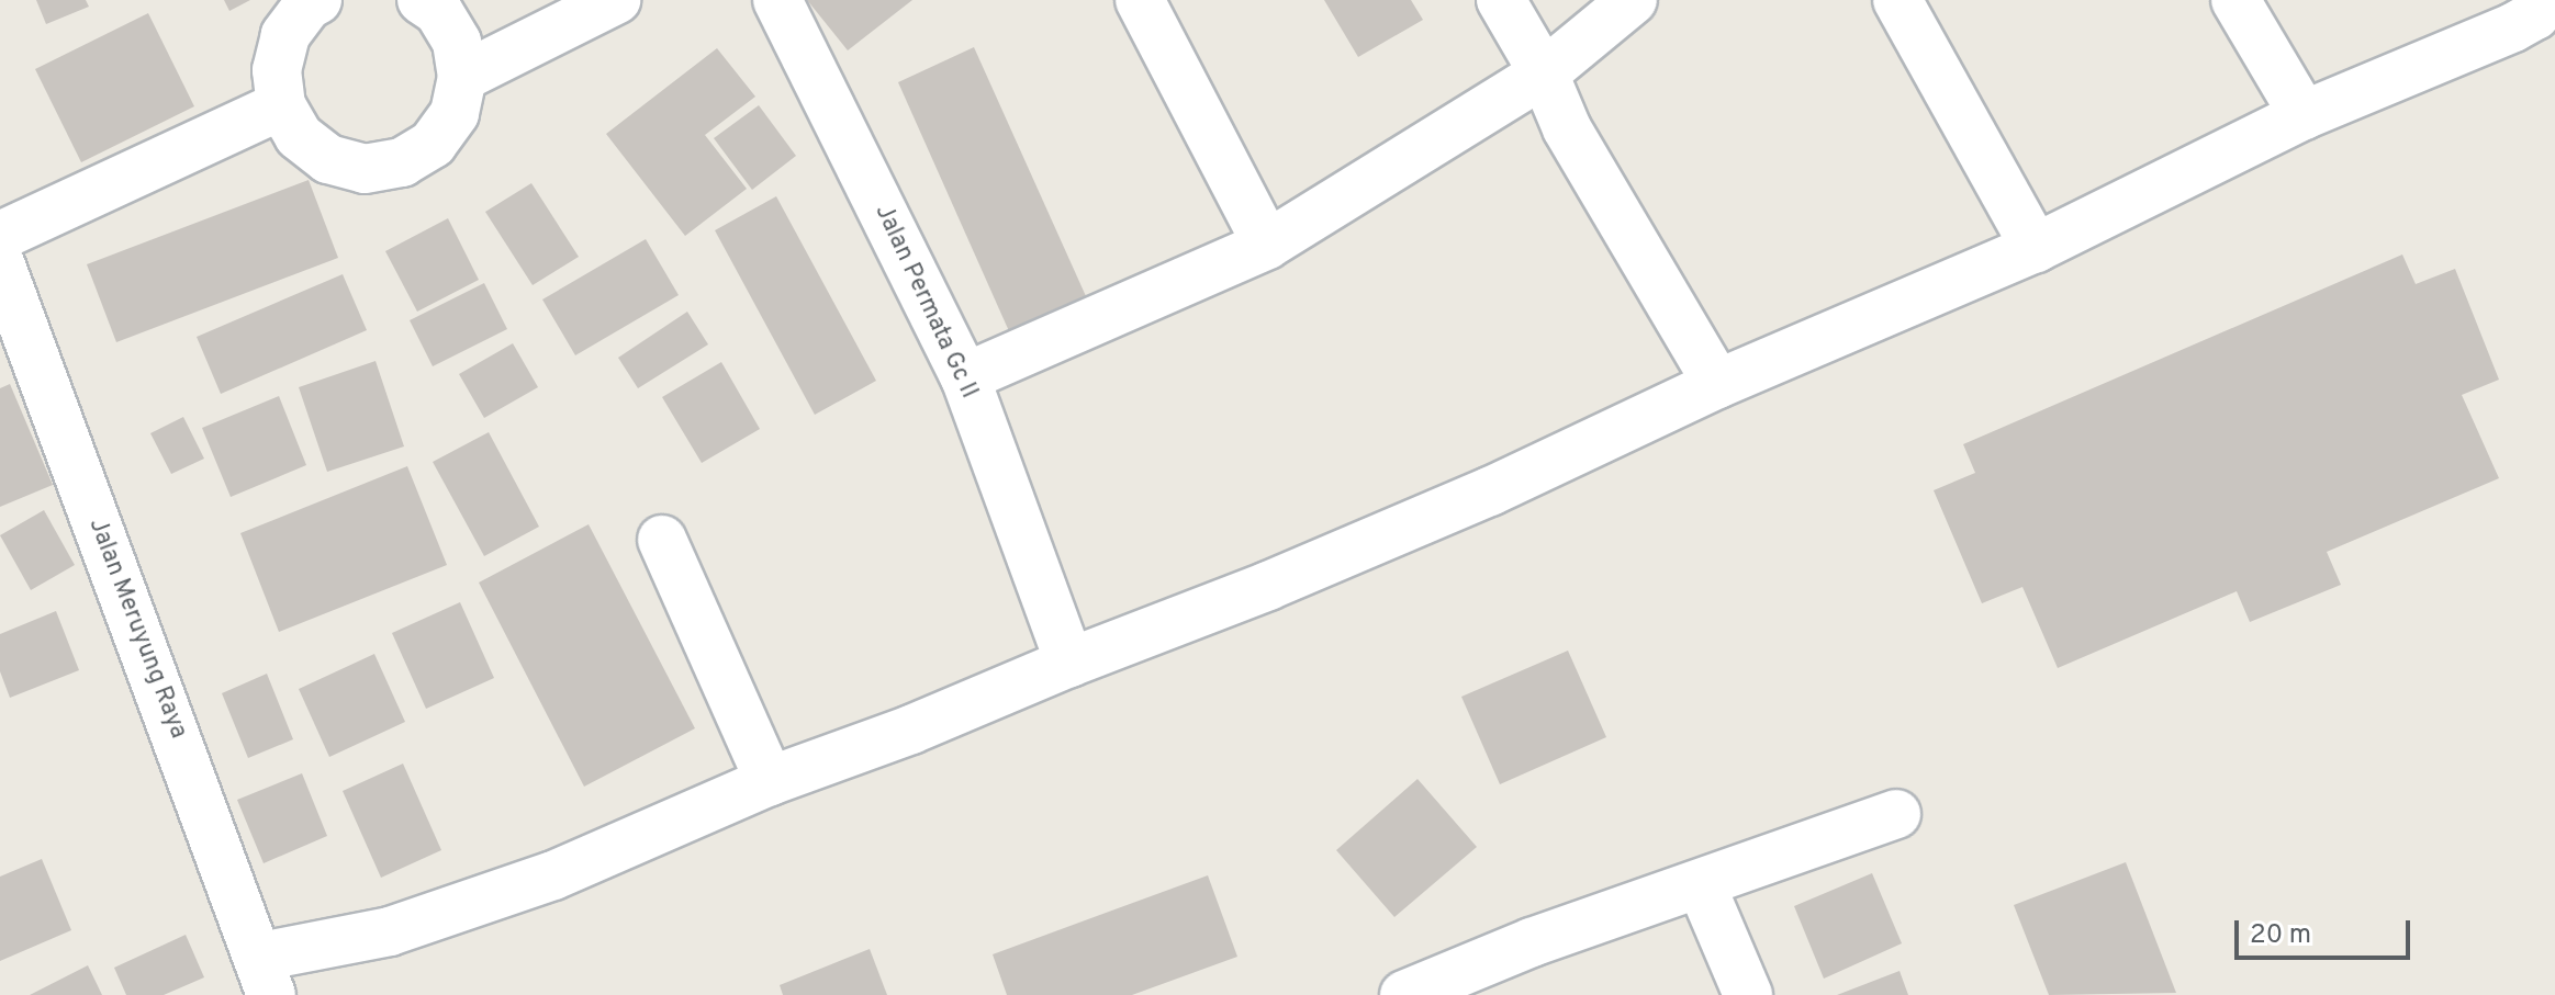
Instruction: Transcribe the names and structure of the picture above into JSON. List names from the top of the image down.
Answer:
{
  "streets": {
    "street": ["Jalan Permata Gc II", "Jalan Meruyung Raya"]
  },
  "scale_bar": "20 m"
}
